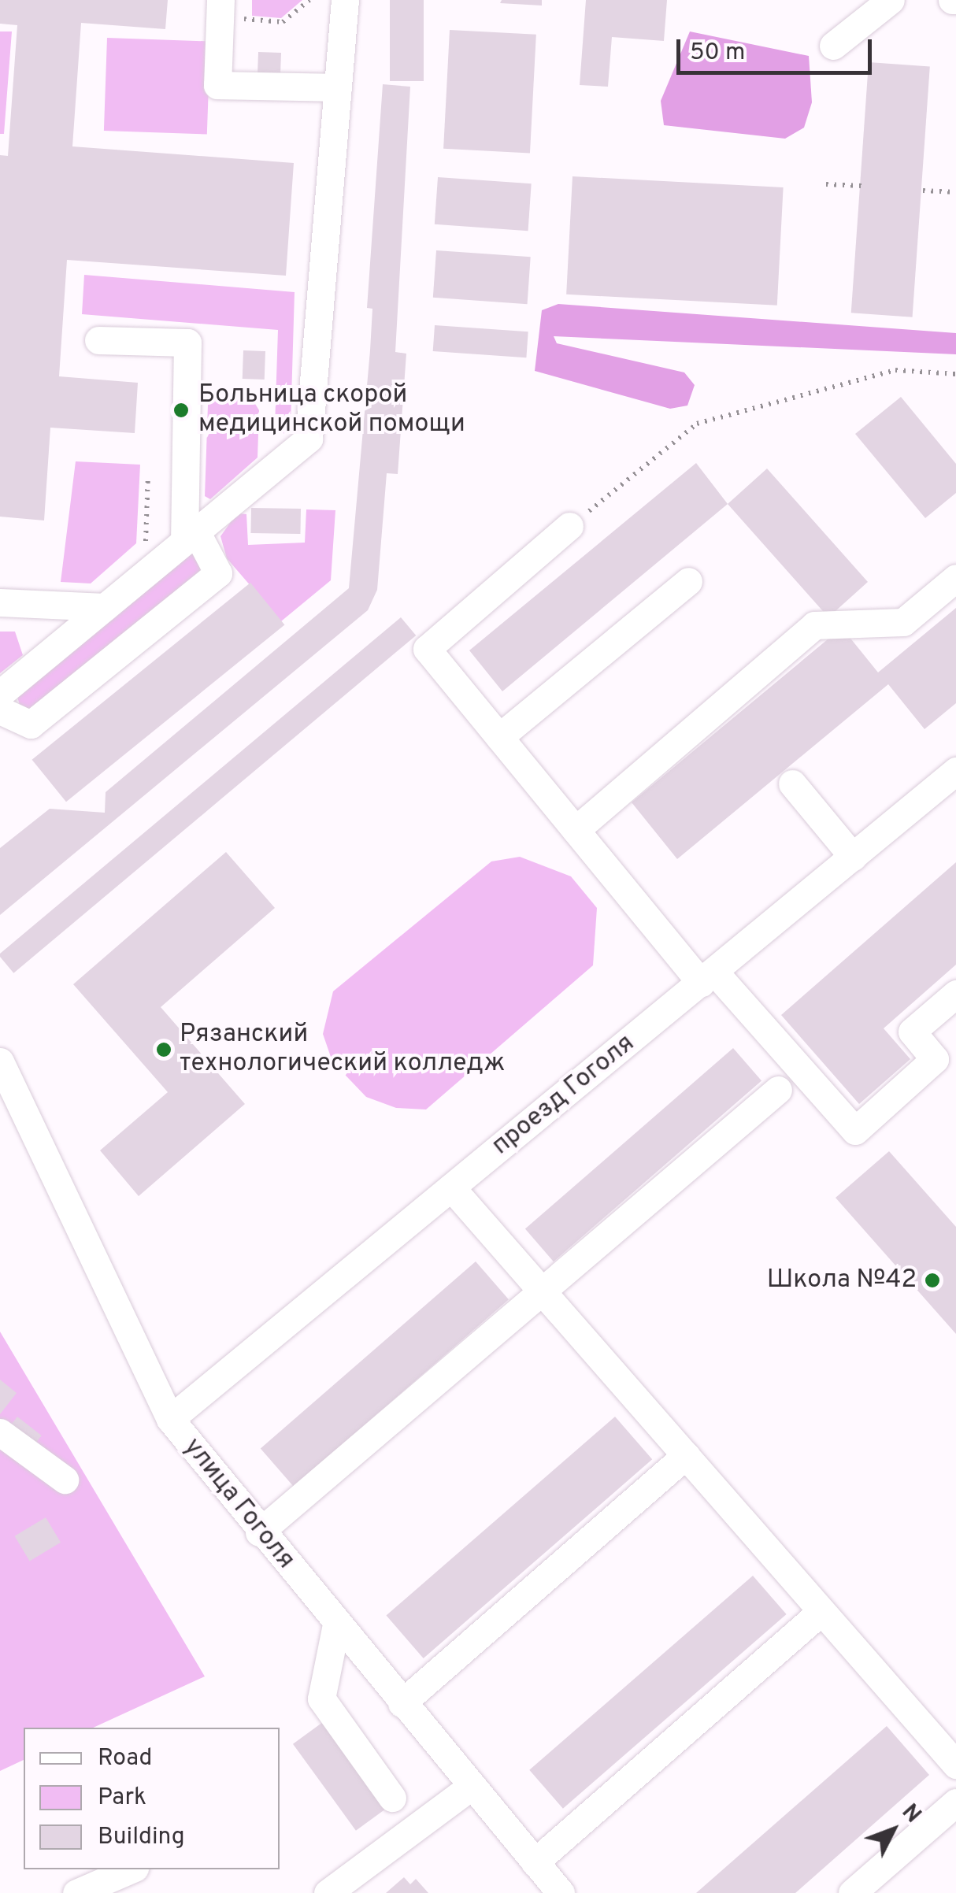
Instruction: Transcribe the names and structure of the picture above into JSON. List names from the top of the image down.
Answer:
{
  "streets": {
    "street": ["проезд Гоголя", "улица Гоголя"]
  },
  "crossings": [
    ["проезд Гоголя", "улица Гоголя"]
  ],
  "places": ["Больница скорой медицинской помощи", "Рязанский технологический колледж", "Школа №42"],
  "legend": ["Road", "Park", "Building"],
  "scale_bar": "50 m",
  "north": "top right"
}
